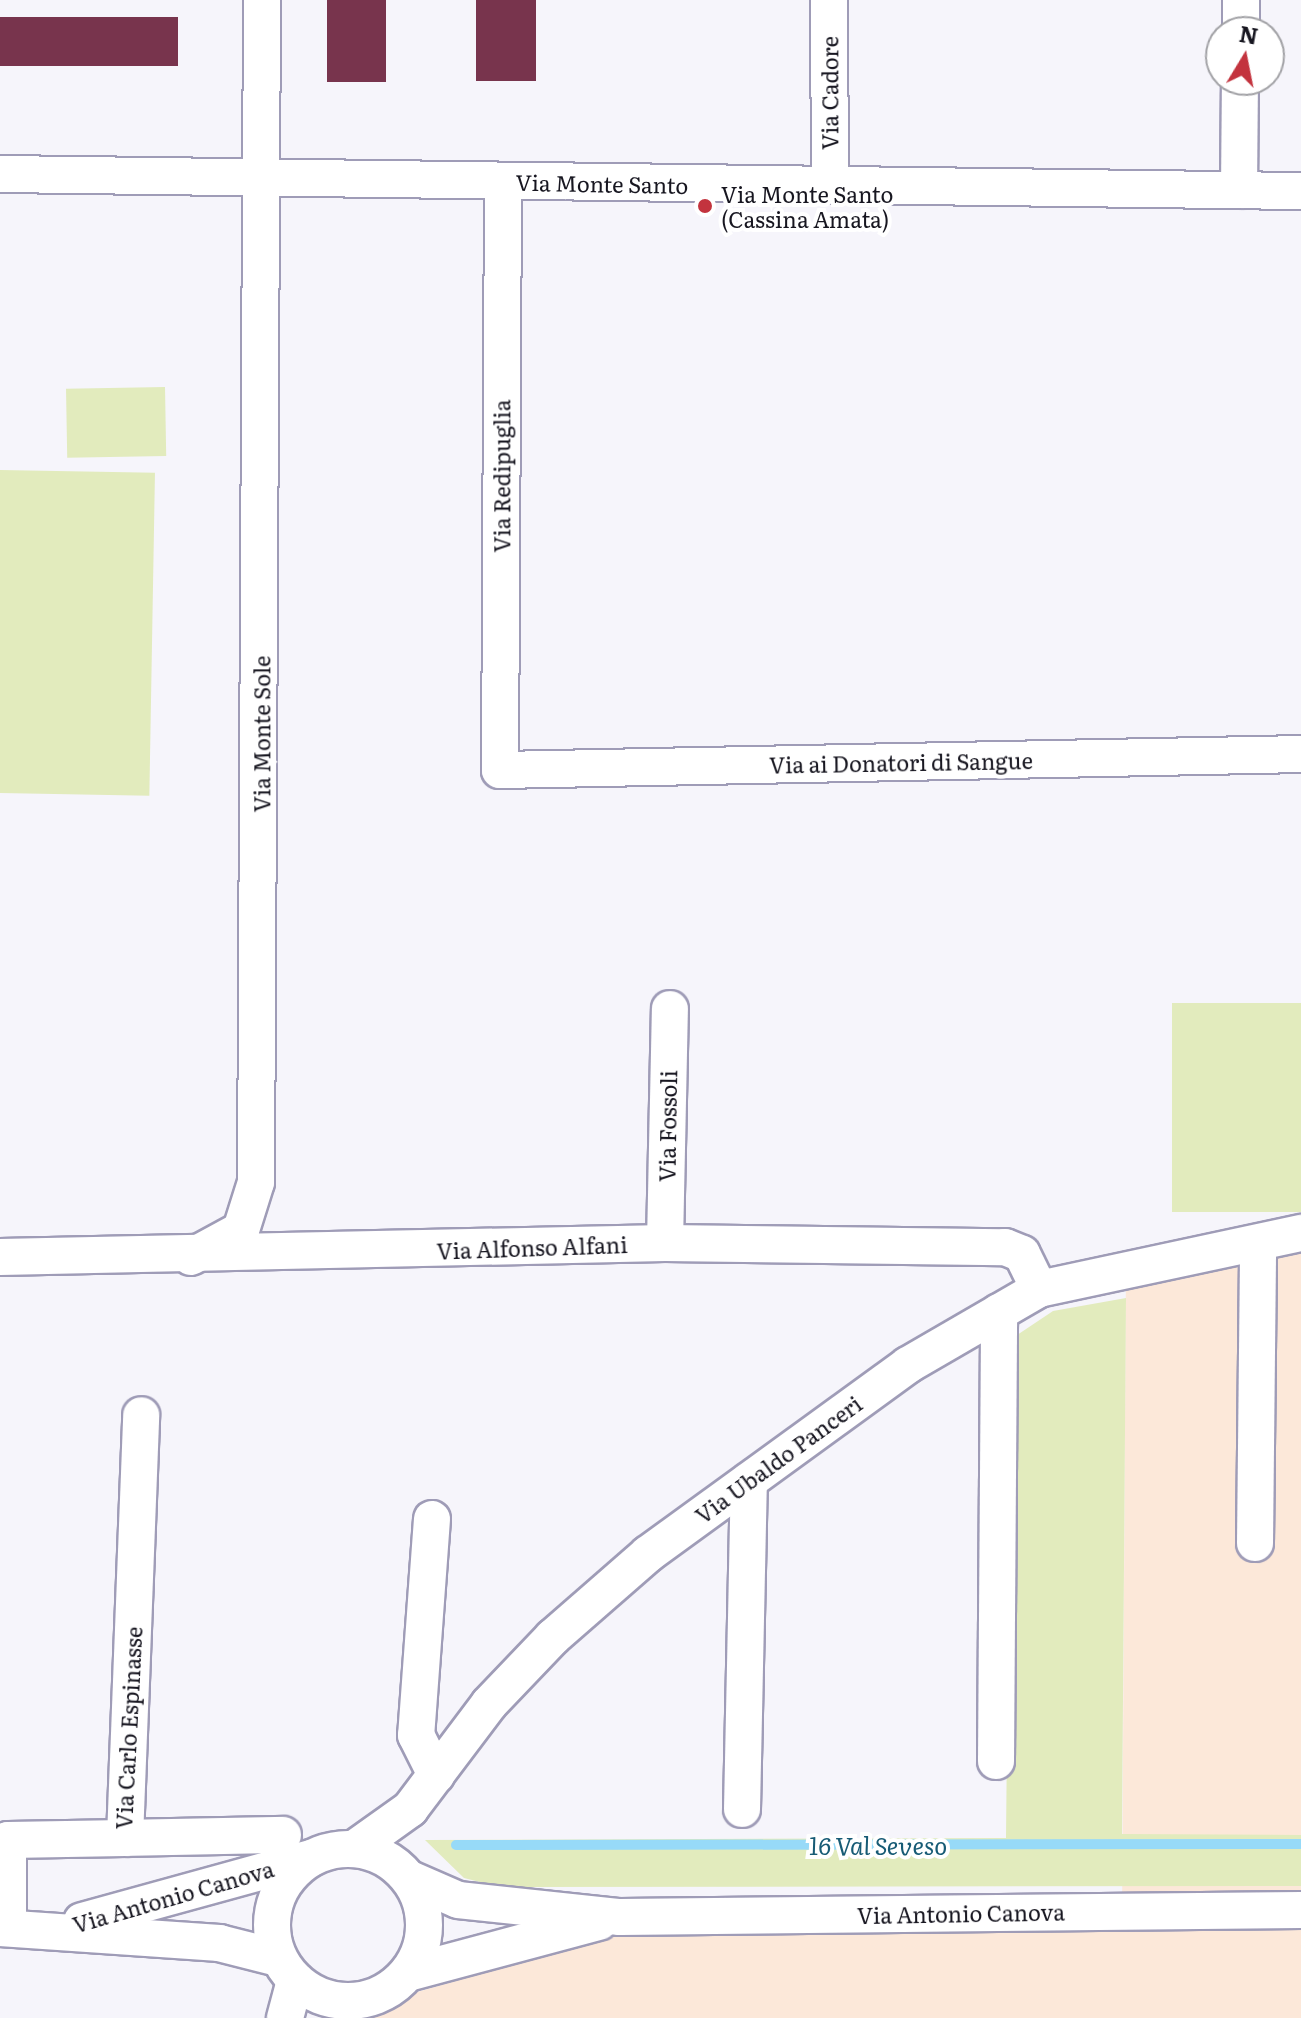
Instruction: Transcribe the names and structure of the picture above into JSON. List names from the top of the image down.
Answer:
{
  "streets": {
    "street": [
      "Via Cadore",
      "Via Monte Santo",
      "Via Redipuglia",
      "Via Monte Sole",
      "Via ai Donatori di Sangue",
      "Via Fossoli",
      "Via Alfonso Alfani",
      "Via Ubaldo Panceri",
      "Via Carlo Espinasse",
      "Via Antonio Canova"
    ]
  },
  "crossings": [
    ["Via Cadore", "Via Monte Santo"],
    ["Via Monte Santo", "Via Redipuglia"],
    ["Via Monte Santo", "Via Monte Sole"],
    ["Via Redipuglia", "Via ai Donatori di Sangue"],
    ["Via Monte Sole", "Via Alfonso Alfani"],
    ["Via Fossoli", "Via Alfonso Alfani"],
    ["Via Alfonso Alfani", "Via Ubaldo Panceri"],
    ["Via Ubaldo Panceri", "Via Antonio Canova"]
  ],
  "water": ["16 Val Seveso"],
  "places": ["Via Monte Santo (Cassina Amata)"],
  "north": "top"
}
